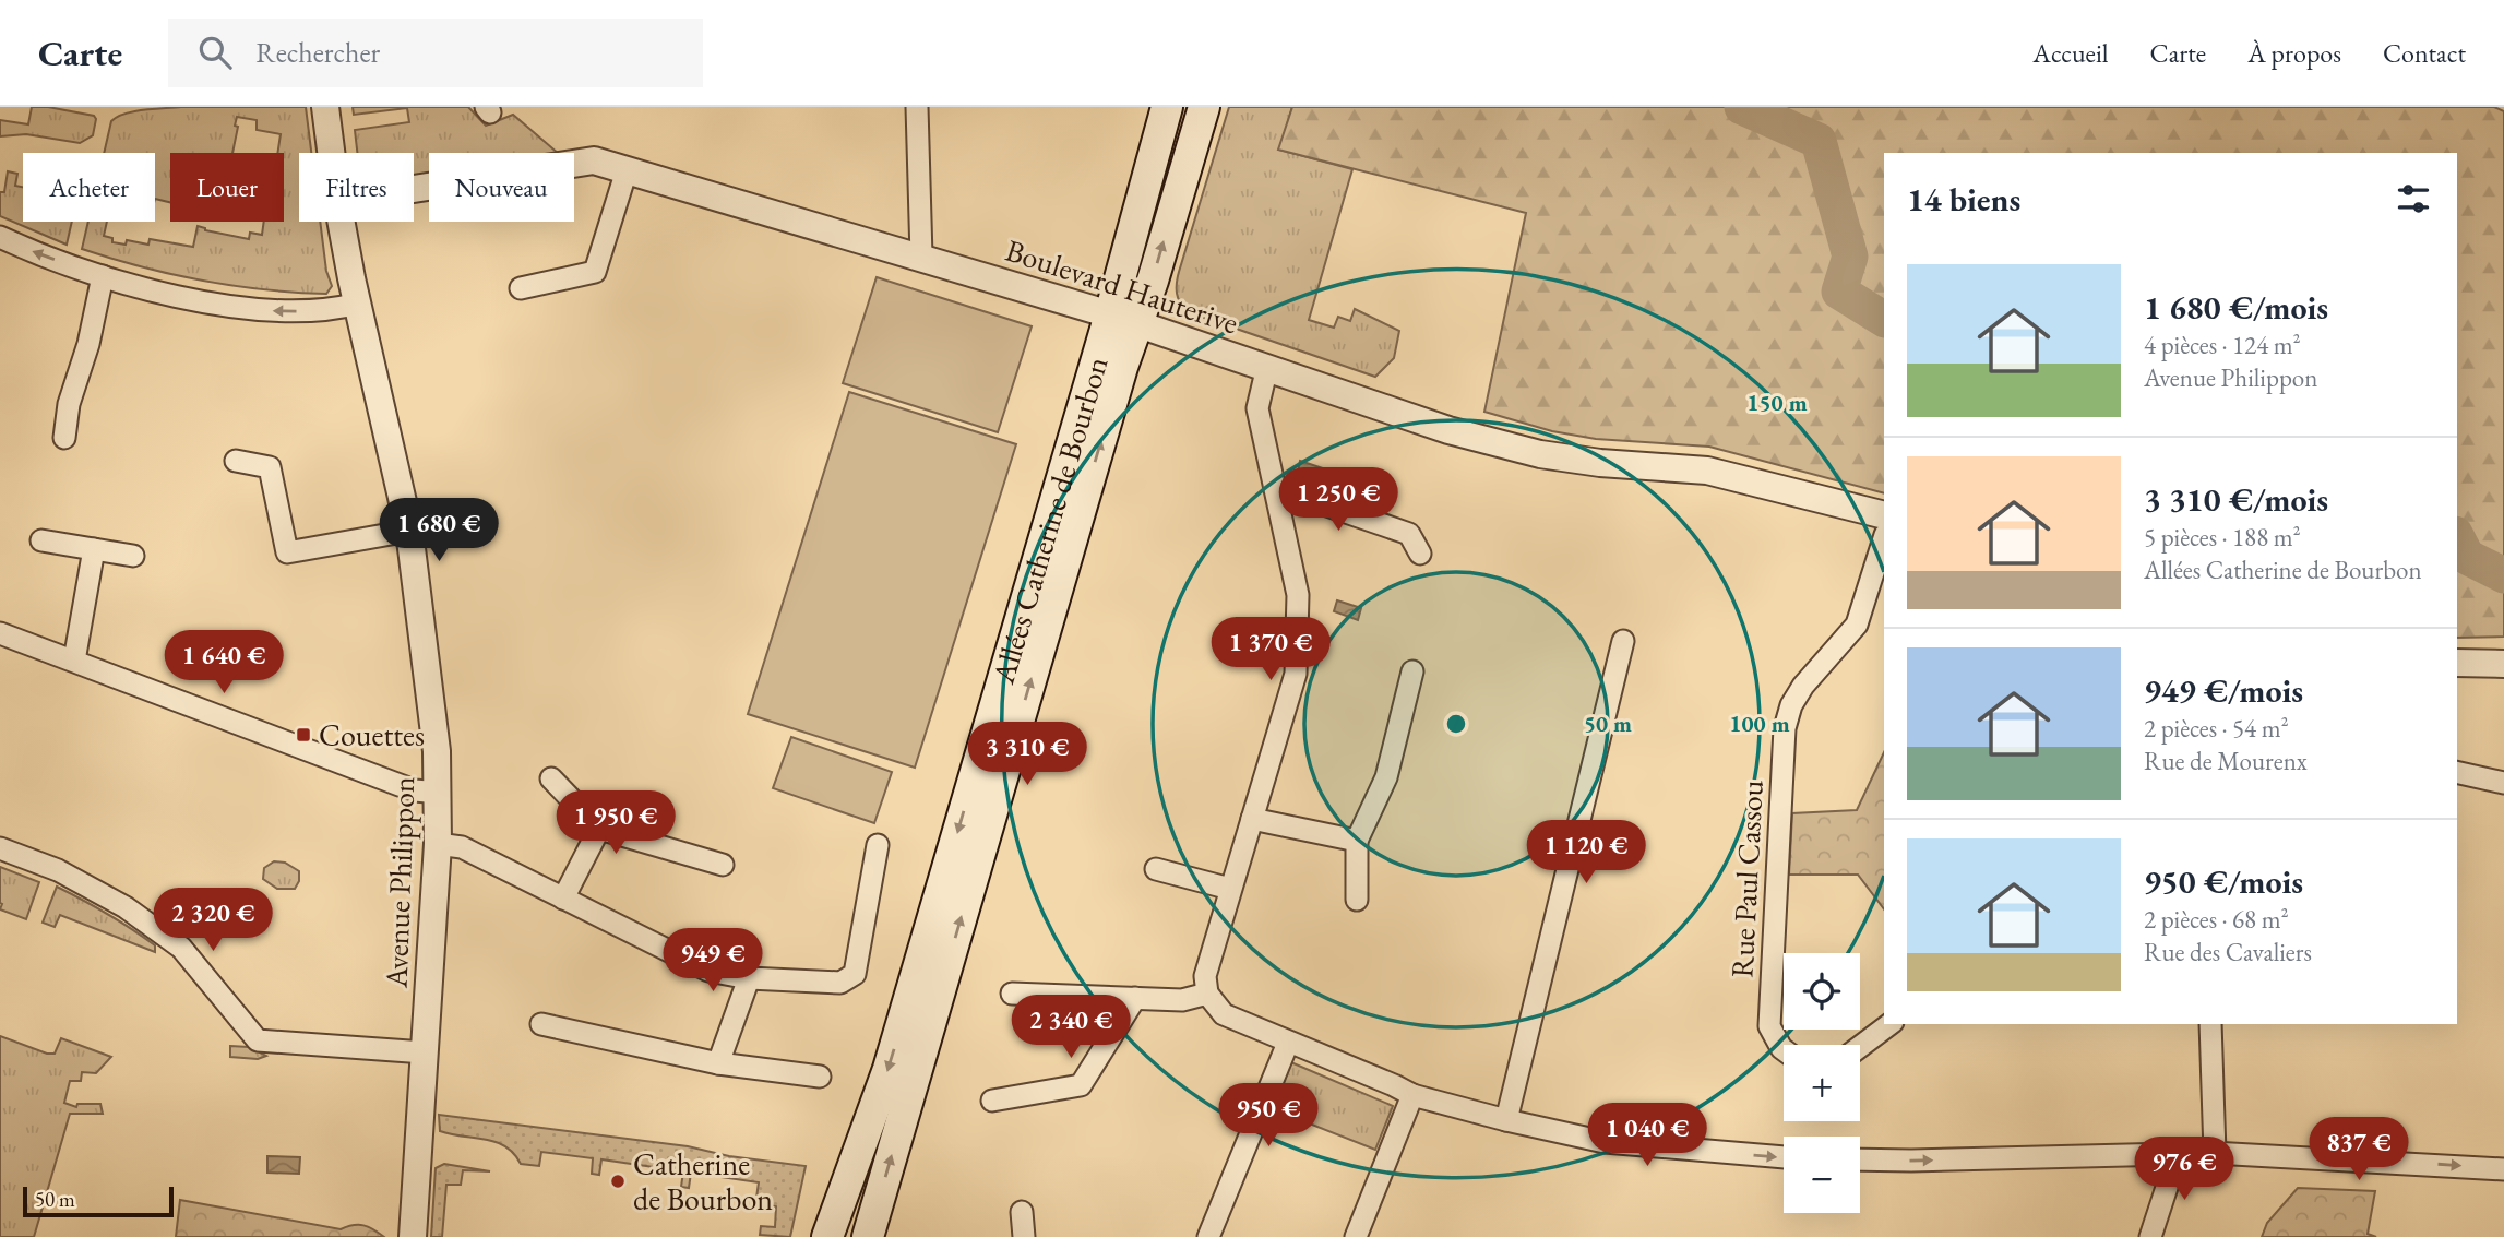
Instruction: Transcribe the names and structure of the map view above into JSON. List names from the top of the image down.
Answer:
{
  "streets": {
    "main road": ["Allées Catherine de Bourbon"],
    "street": ["Boulevard Hauterive", "Rue Paul Cassou", "Avenue Philippon"]
  },
  "crossings": [
    ["Boulevard Hauterive", "Allées Catherine de Bourbon"]
  ],
  "places": {
    "transit": ["Couettes"],
    "other": ["Catherine de Bourbon"]
  },
  "scale_bar": "50 m",
  "page": {
    "header": "Carte",
    "search": "Rechercher",
    "nav": [
      "Accueil",
      "Carte",
      "À propos",
      "Contact"
    ],
    "chip": [
      "Acheter",
      "Louer",
      "Filtres",
      "Nouveau"
    ],
    "heading": "14 biens",
    "list": [
      {
        "name": "1 680 €/mois",
        "note": "4 pièces · 124 m² · Avenue Philippon"
      },
      {
        "name": "3 310 €/mois",
        "note": "5 pièces · 188 m² · Allées Catherine de Bourbon"
      },
      {
        "name": "949 €/mois",
        "note": "2 pièces · 54 m² · Rue de Mourenx"
      },
      {
        "name": "950 €/mois",
        "note": "2 pièces · 68 m² · Rue des Cavaliers"
      }
    ],
    "price": [
      "1 250 €",
      "1 680 €",
      "1 370 €",
      "1 640 €",
      "3 310 €",
      "1 950 €",
      "1 120 €",
      "2 320 €",
      "949 €",
      "2 340 €",
      "950 €",
      "1 040 €",
      "837 €",
      "976 €"
    ],
    "map_buttons": ["+", "−"],
    "scale": "50 m"
  },
  "rings": ["150 m", "50 m", "100 m"]
}
